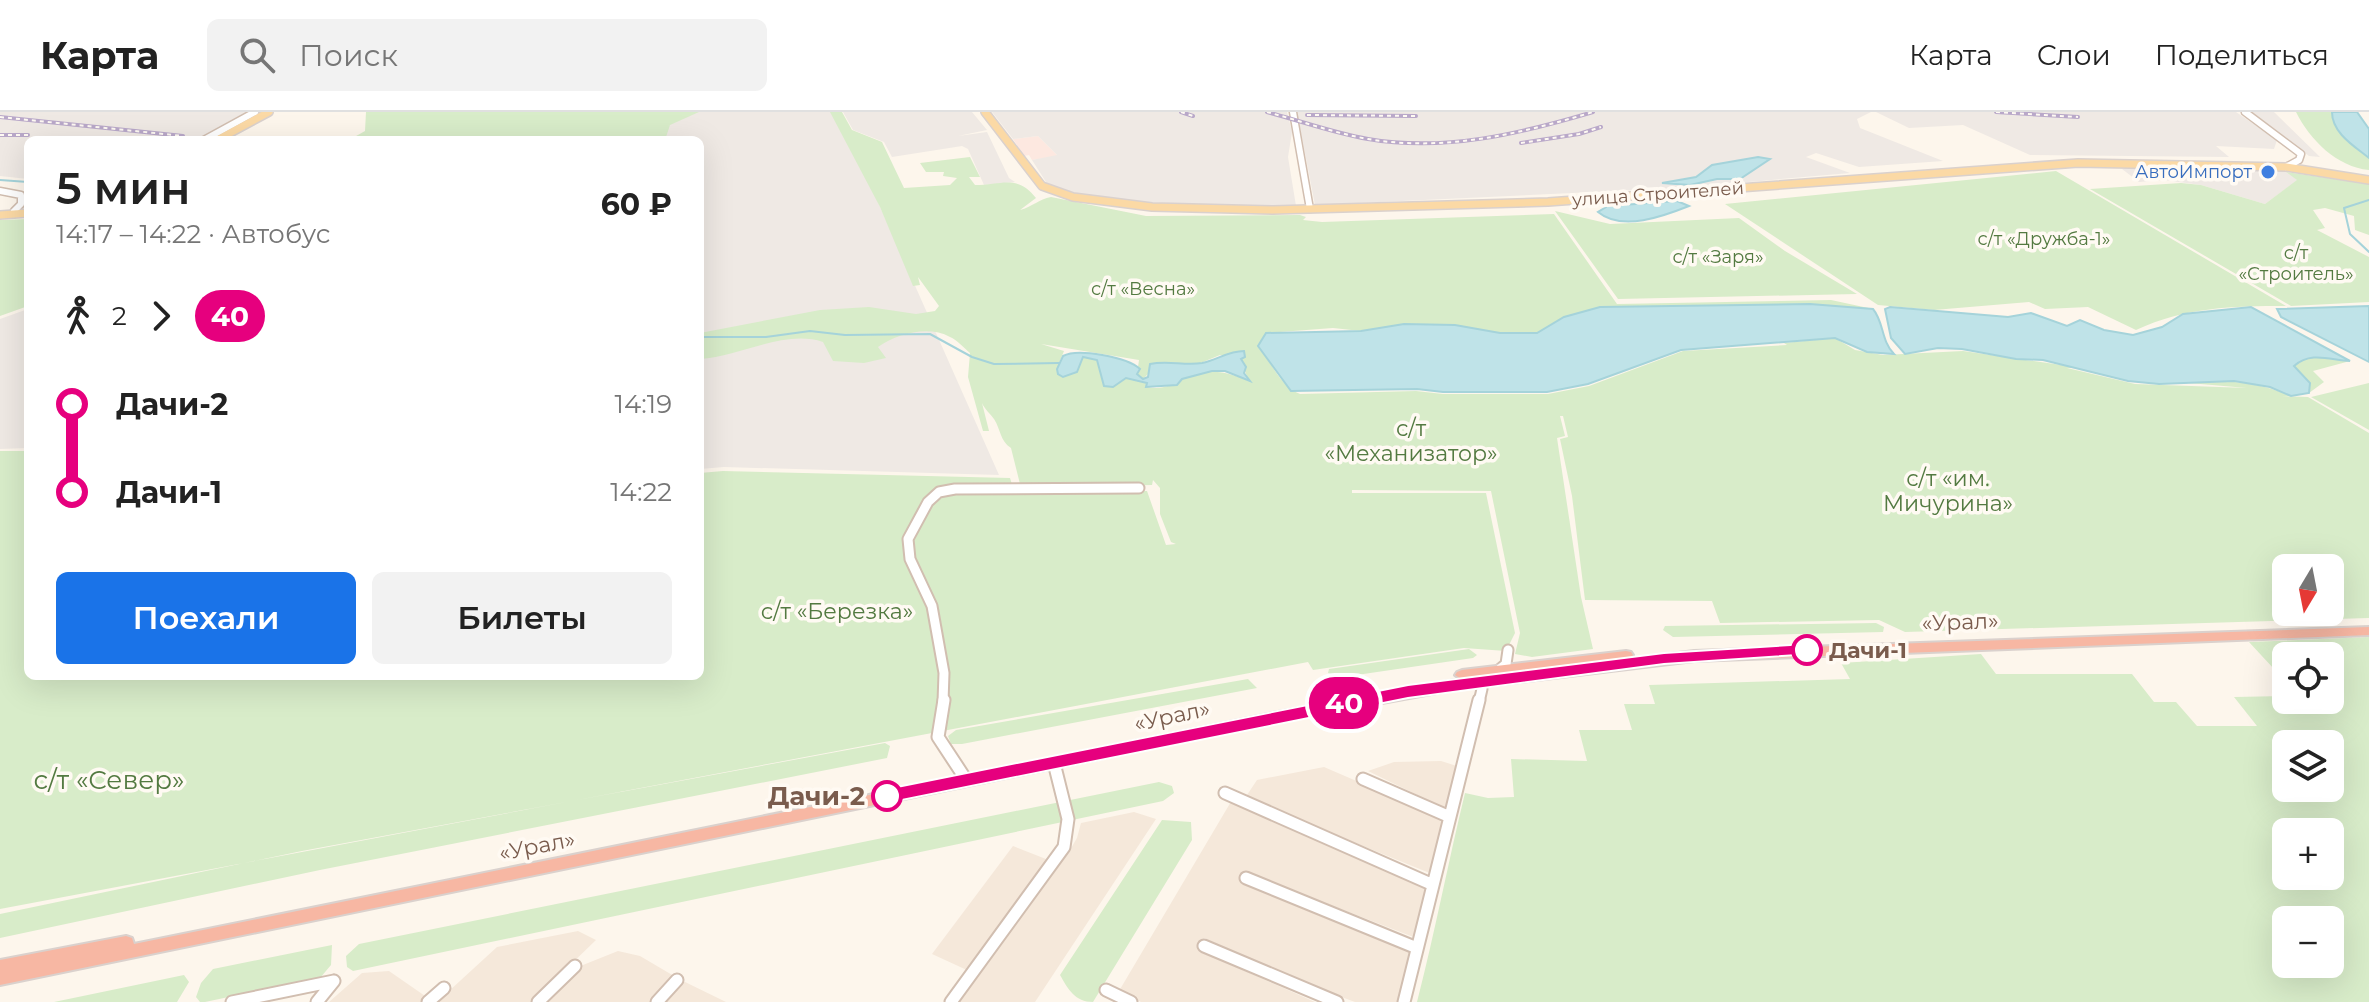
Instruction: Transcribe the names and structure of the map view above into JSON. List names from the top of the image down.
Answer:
{
  "streets": {
    "highway": ["«Урал»"],
    "main road": ["улица Строителей"]
  },
  "parks": [
    "с/т «Дружба-1»",
    "с/т «Строитель»",
    "с/т «Заря»",
    "с/т «Весна»",
    "с/т «Механизатор»",
    "с/т «им. Мичурина»",
    "с/т «Березка»",
    "с/т «Север»"
  ],
  "places": ["АвтоИмпорт", "Дачи-1", "Дачи-2"],
  "lines": ["bus line 40"],
  "north": "bottom",
  "page": {
    "header": "Карта",
    "search": "Поиск",
    "nav": ["Карта", "Слои", "Поделиться"],
    "on_map": "40",
    "heading": ["5 мин", "14:17 – 14:22 · Автобус", "60 ₽"],
    "legs": ["2", "40"],
    "list": [
      {
        "name": "Дачи-2",
        "value": "14:19"
      },
      {
        "name": "Дачи-1",
        "value": "14:22"
      }
    ],
    "map_buttons": ["+", "−"],
    "buttons": ["Поехали", "Билеты"]
  }
}
